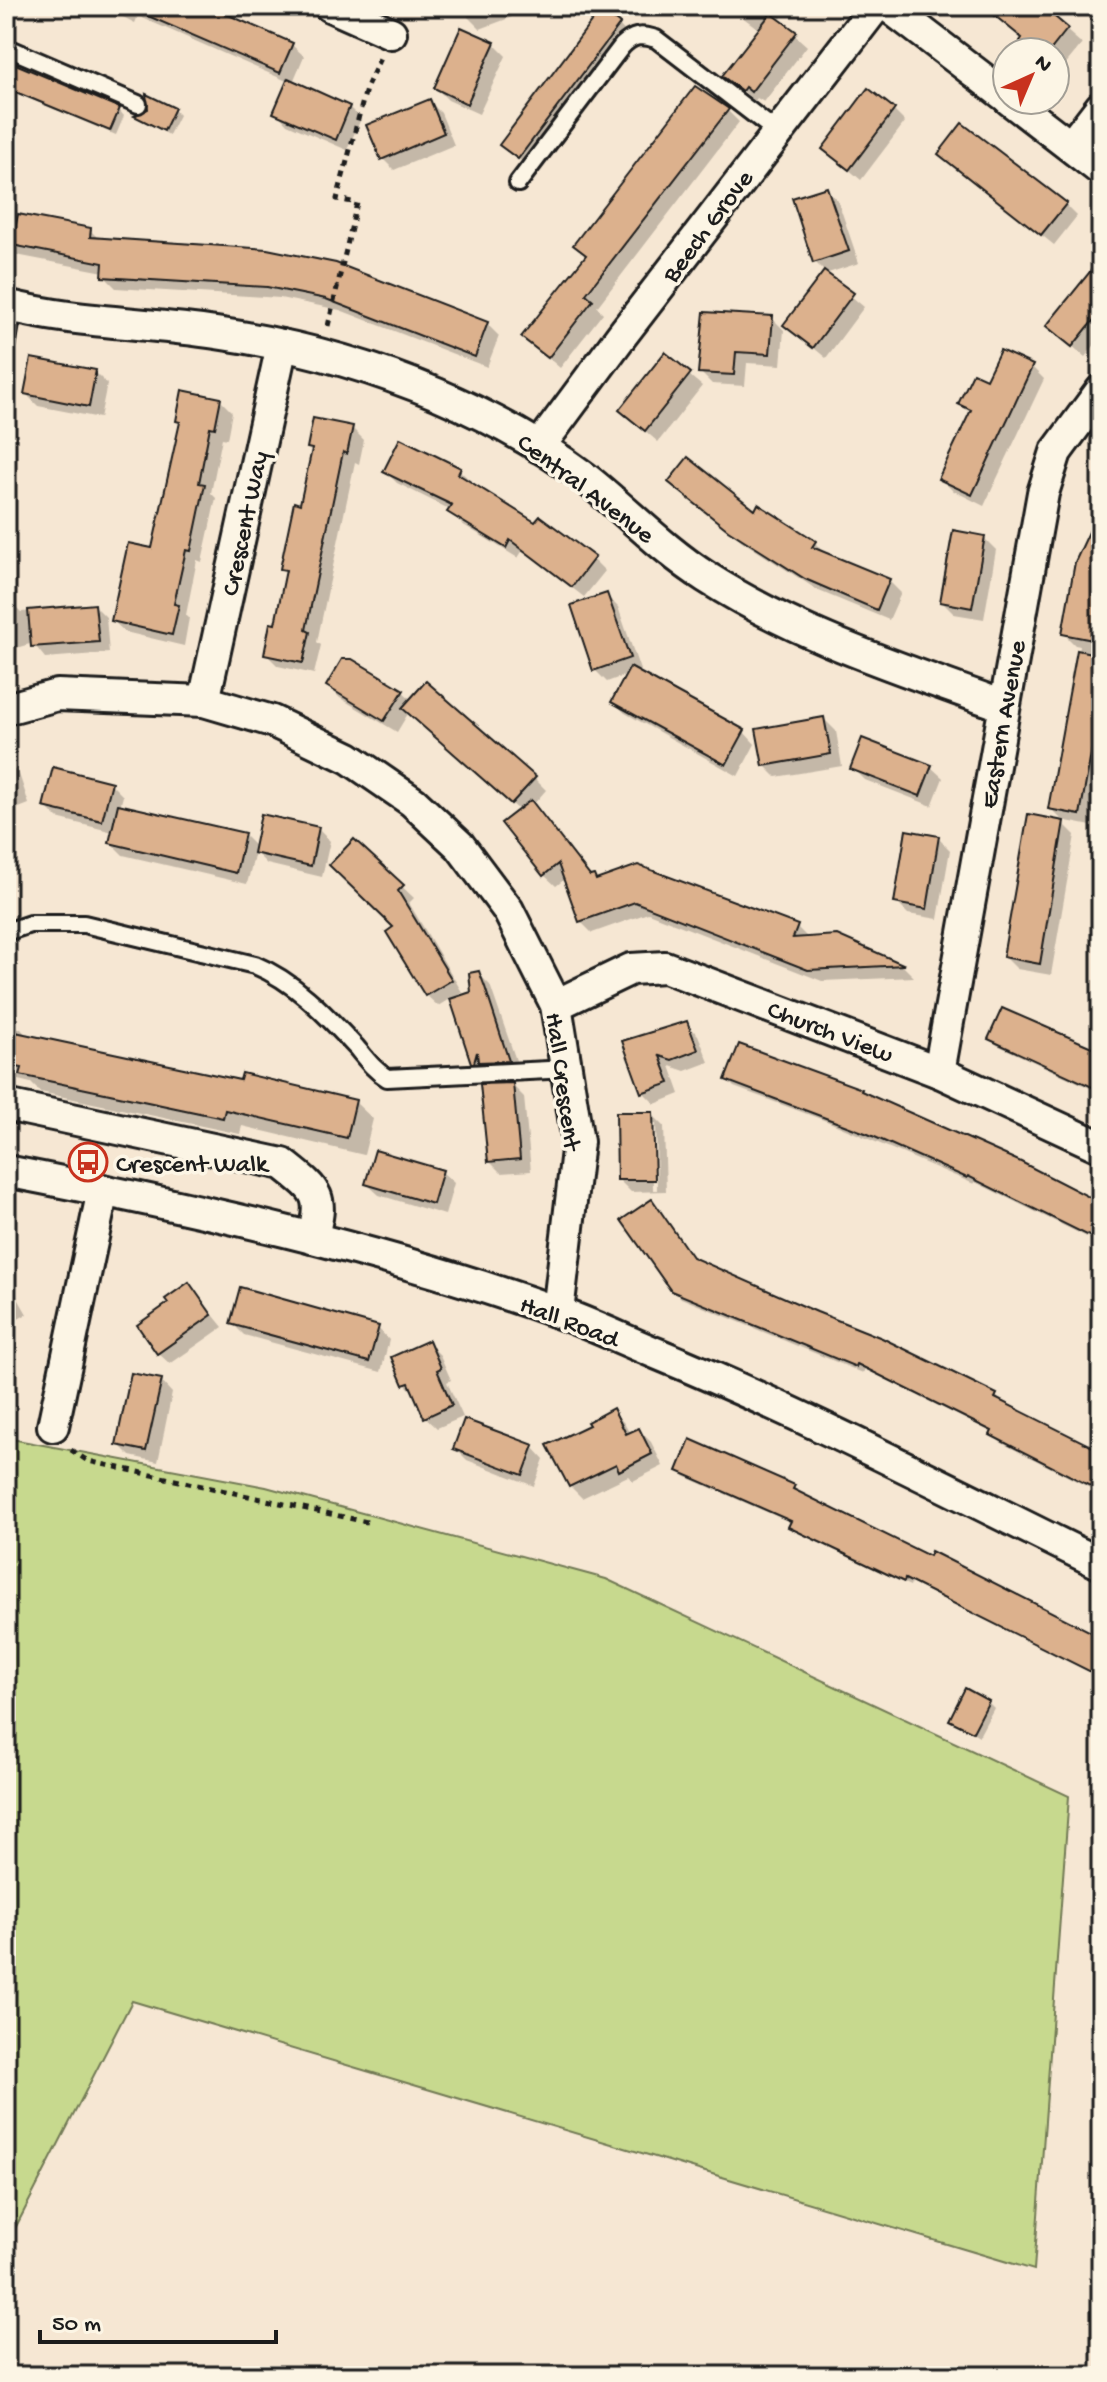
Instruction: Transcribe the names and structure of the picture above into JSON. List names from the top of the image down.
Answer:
{
  "streets": {
    "street": [
      "Beech Grove",
      "Central Avenue",
      "Crescent Way",
      "Eastern Avenue",
      "Church View",
      "Hall Crescent",
      "Hall Road"
    ]
  },
  "crossings": [
    ["Beech Grove", "Central Avenue"],
    ["Central Avenue", "Crescent Way"],
    ["Central Avenue", "Eastern Avenue"],
    ["Crescent Way", "Hall Crescent"],
    ["Eastern Avenue", "Church View"],
    ["Church View", "Hall Crescent"],
    ["Hall Crescent", "Hall Road"]
  ],
  "places": {
    "bus stop": ["Crescent Walk"]
  },
  "scale_bar": "50 m",
  "north": "top right"
}
